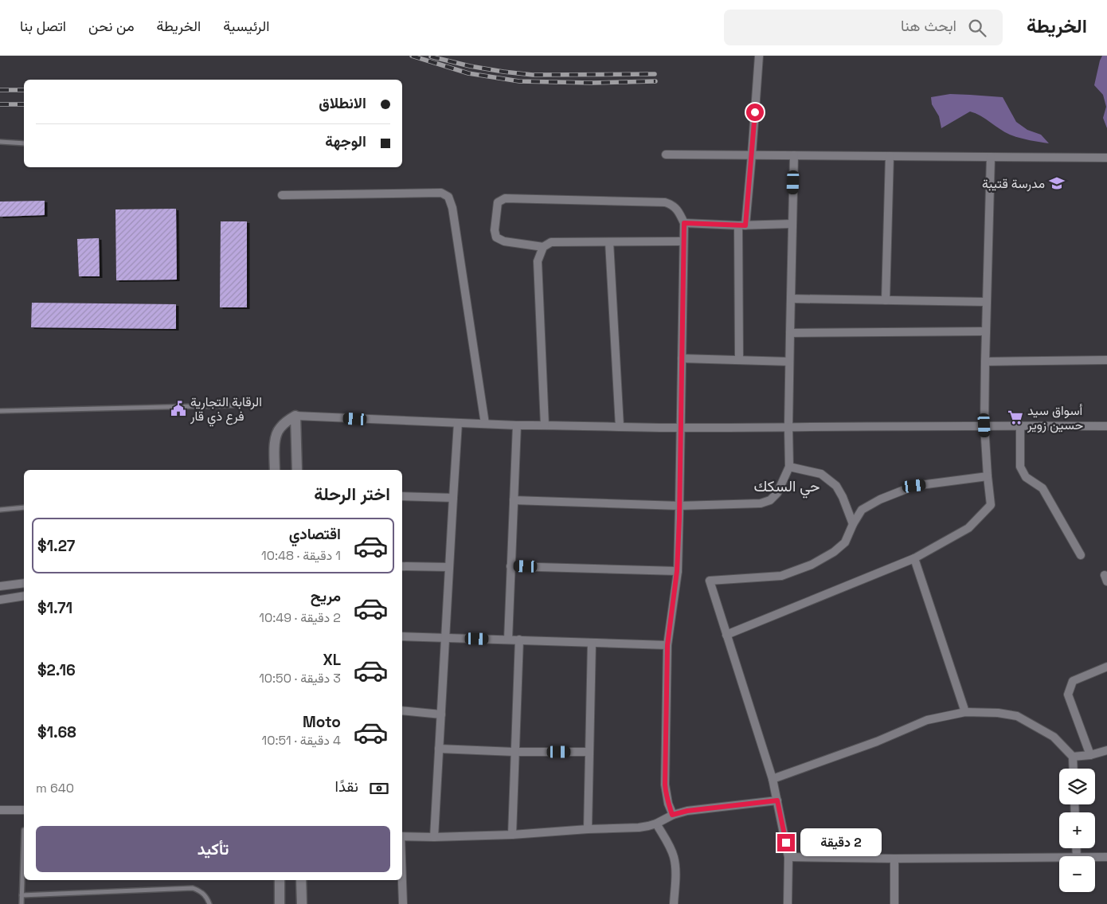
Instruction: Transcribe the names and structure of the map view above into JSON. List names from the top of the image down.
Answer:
{
  "districts": ["حي السكك"],
  "places": {
    "school or university": ["مدرسة قتيبة"],
    "public building": ["الرقابة التجارية فرع ذي قار"],
    "supermarket": ["أسواق سيد حسين زوير"]
  },
  "page": {
    "header": "الخريطة",
    "search": "ابحث هنا",
    "nav": [
      "الرئيسية",
      "الخريطة",
      "من نحن",
      "اتصل بنا"
    ],
    "banner": ["الانطلاق", "الوجهة"],
    "heading": "اختر الرحلة",
    "list": [
      {
        "name": "اقتصادي",
        "note": "1 دقيقة · 10:48",
        "value": "$1.27"
      },
      {
        "name": "مريح",
        "note": "2 دقيقة · 10:49",
        "value": "$1.71"
      },
      {
        "name": "XL",
        "note": "3 دقيقة · 10:50",
        "value": "$2.16"
      },
      {
        "name": "Moto",
        "note": "4 دقيقة · 10:51",
        "value": "$1.68"
      }
    ],
    "pay": ["نقدًا", "640 m"],
    "map_buttons": ["+", "−"],
    "buttons": "تأكيد",
    "bubble": "2 دقيقة"
  }
}
